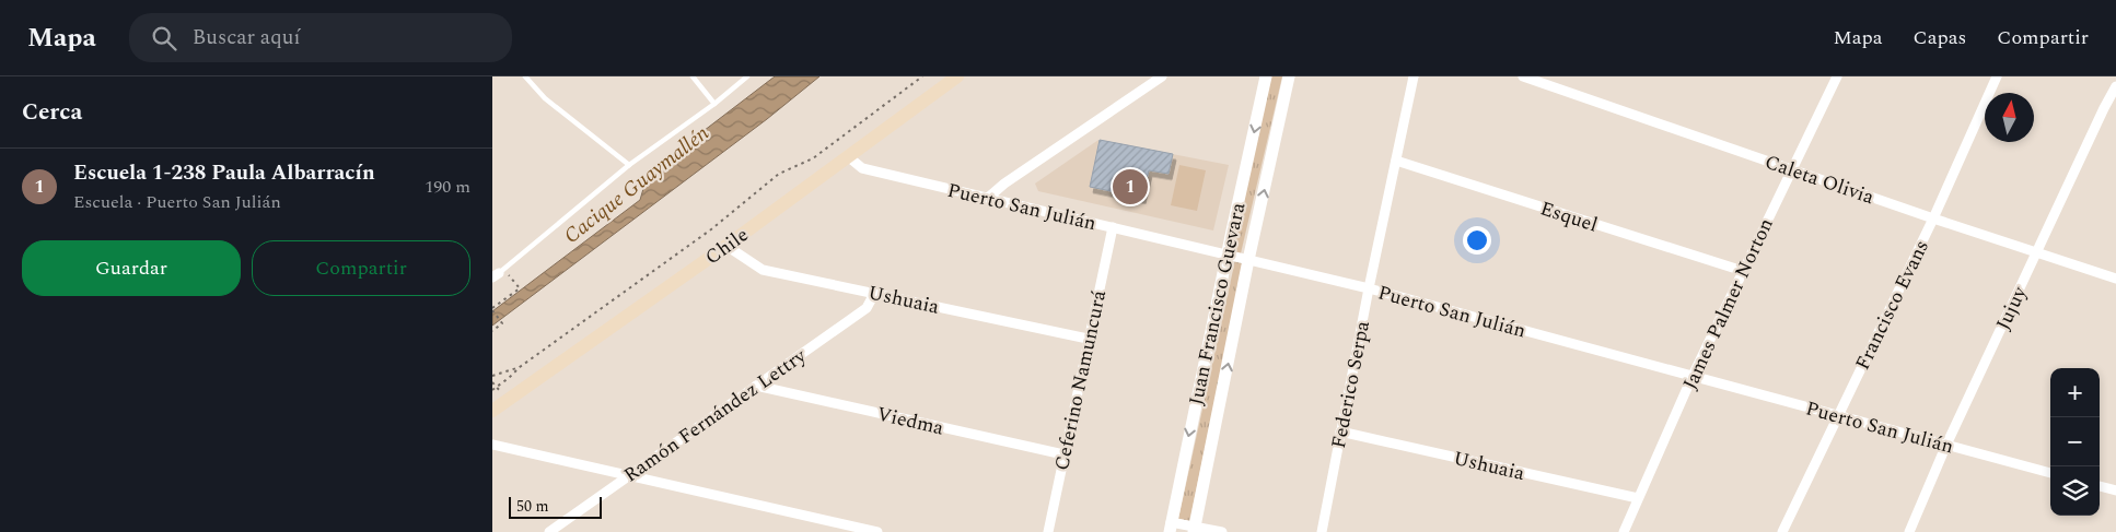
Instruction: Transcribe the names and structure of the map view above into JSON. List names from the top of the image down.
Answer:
{
  "streets": {
    "main road": ["Chile"],
    "street": [
      "Caleta Olivia",
      "Puerto San Julián",
      "Esquel",
      "Ushuaia",
      "Juan Francisco Guevara",
      "James Palmer Norton",
      "Francisco Evans",
      "Jujuy",
      "Ceferino Namuncurá",
      "Federico Serpa",
      "Ramón Fernández Lettry",
      "Viedma"
    ]
  },
  "crossings": [
    ["Caleta Olivia", "James Palmer Norton"],
    ["Caleta Olivia", "Francisco Evans"],
    ["Caleta Olivia", "Jujuy"],
    ["Puerto San Julián", "Chile"],
    ["Puerto San Julián", "Juan Francisco Guevara"],
    ["Puerto San Julián", "James Palmer Norton"],
    ["Puerto San Julián", "Francisco Evans"],
    ["Puerto San Julián", "Jujuy"],
    ["Puerto San Julián", "Ceferino Namuncurá"],
    ["Puerto San Julián", "Federico Serpa"],
    ["Esquel", "James Palmer Norton"],
    ["Esquel", "Federico Serpa"],
    ["Chile", "Ushuaia"],
    ["Ushuaia", "James Palmer Norton"],
    ["Ushuaia", "Ceferino Namuncurá"],
    ["Ushuaia", "Federico Serpa"],
    ["Ushuaia", "Ramón Fernández Lettry"],
    ["Ceferino Namuncurá", "Viedma"],
    ["Ramón Fernández Lettry", "Viedma"]
  ],
  "water": ["Cacique Guaymallén"],
  "scale_bar": "50 m",
  "north": "top",
  "page": {
    "header": "Mapa",
    "search": "Buscar aquí",
    "nav": ["Mapa", "Capas", "Compartir"],
    "heading": "Cerca",
    "list": [
      {
        "mark": "1",
        "name": "Escuela 1-238 Paula Albarracín",
        "note": "Escuela · Puerto San Julián",
        "value": "190 m"
      }
    ],
    "pins": "1",
    "buttons": ["Guardar", "Compartir"],
    "map_buttons": ["+", "−"],
    "scale": "50 m"
  }
}
